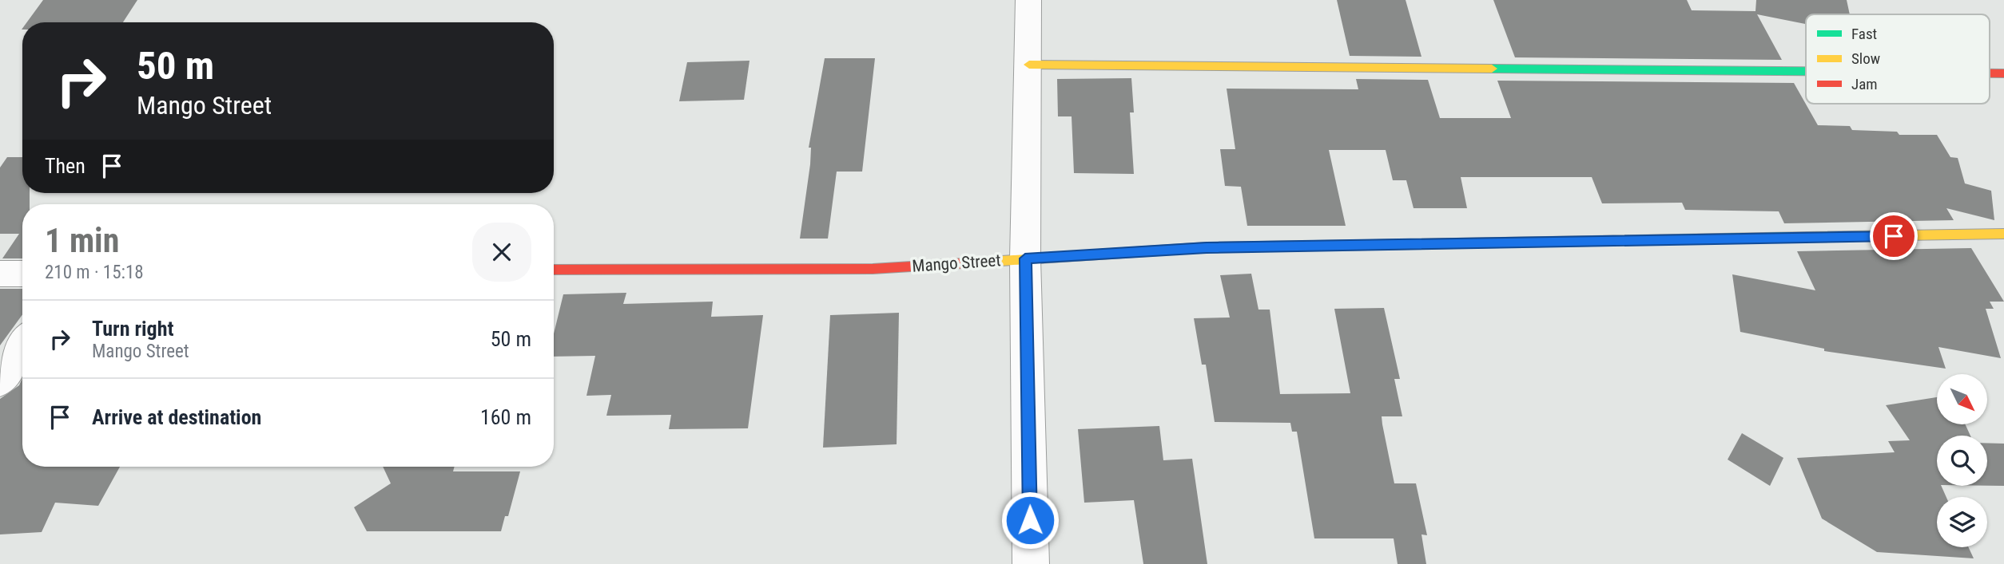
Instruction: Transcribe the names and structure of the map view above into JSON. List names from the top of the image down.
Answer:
{
  "streets": {
    "street": ["Mango Street"]
  },
  "legend": ["Fast", "Slow", "Jam"],
  "north": "bottom right",
  "page": {
    "turn": ["50 m", "Mango Street"],
    "then": "Then",
    "heading": ["1 min", "210 m · 15:18"],
    "list": [
      {
        "name": "Turn right",
        "note": "Mango Street",
        "value": "50 m"
      },
      {
        "name": "Arrive at destination",
        "value": "160 m"
      }
    ]
  }
}
